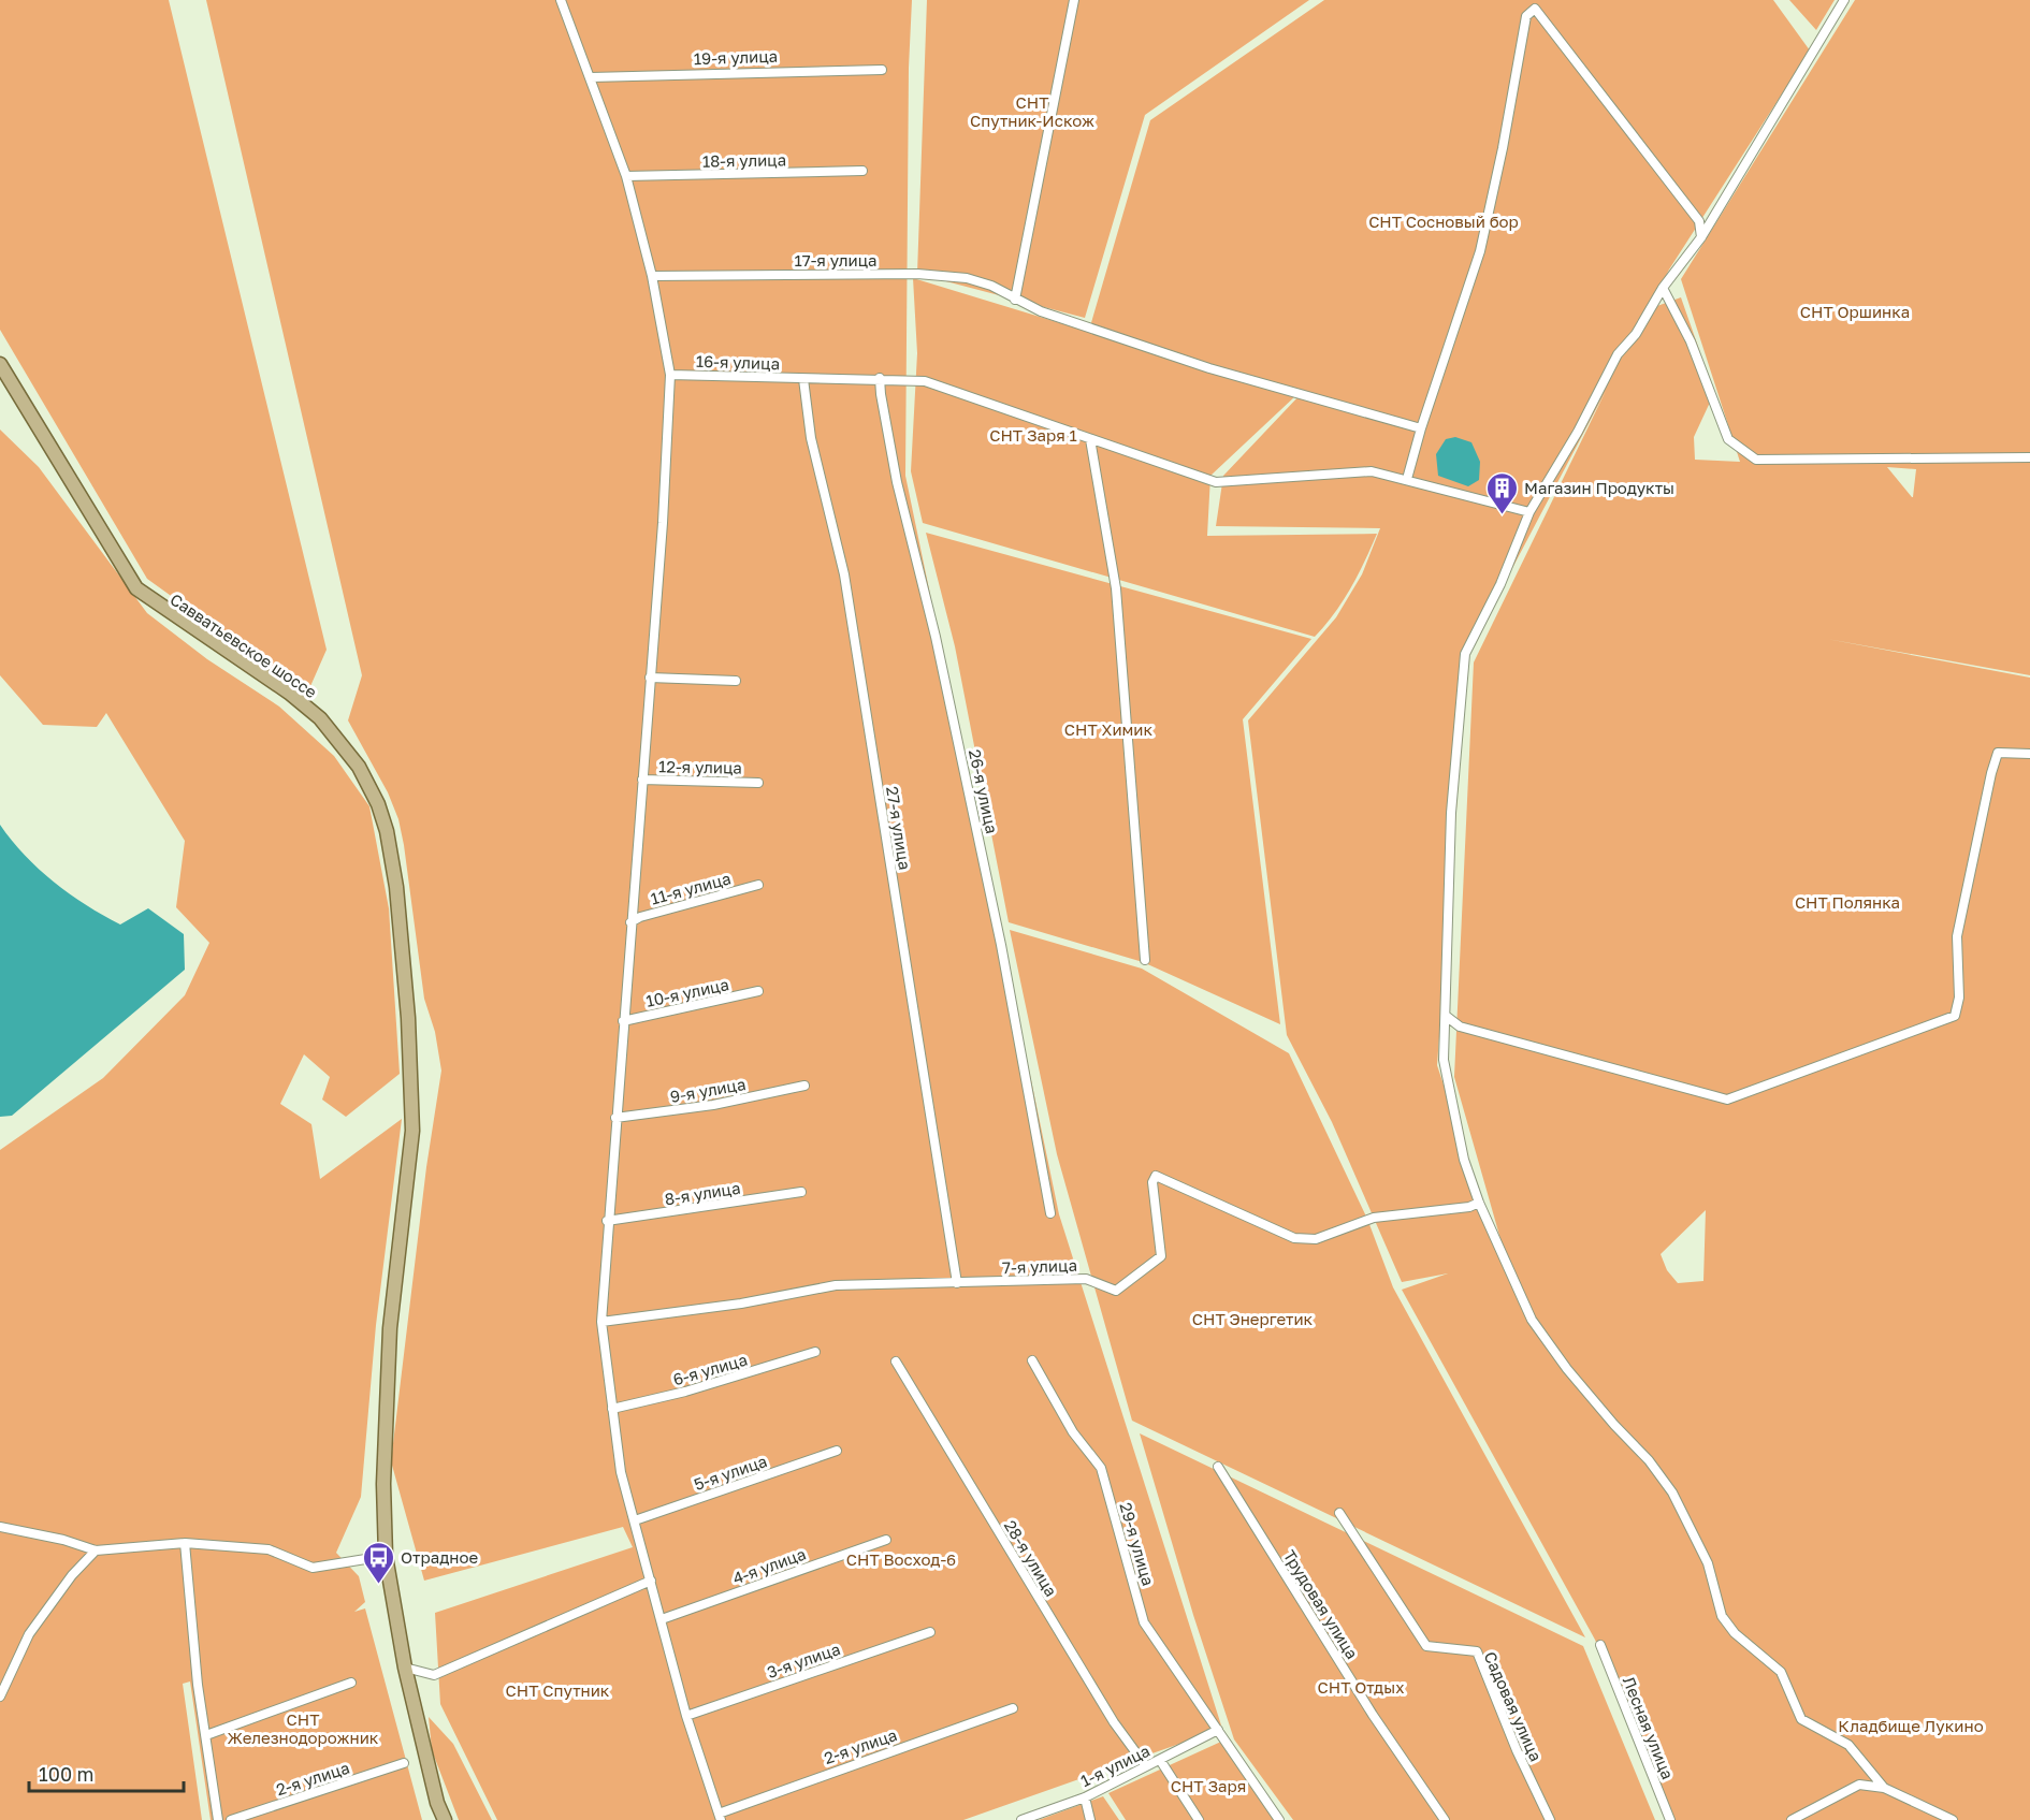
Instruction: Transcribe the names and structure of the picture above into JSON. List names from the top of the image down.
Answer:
{
  "streets": {
    "main road": ["Савватьевское шоссе"],
    "street": [
      "19-я улица",
      "18-я улица",
      "17-я улица",
      "16-я улица",
      "12-я улица",
      "26-я улица",
      "27-я улица",
      "11-я улица",
      "10-я улица",
      "9-я улица",
      "8-я улица",
      "7-я улица",
      "6-я улица",
      "5-я улица",
      "29-я улица",
      "28-я улица",
      "4-я улица",
      "Трудовая улица",
      "3-я улица",
      "Садовая улица",
      "Лесная улица",
      "2-я улица",
      "1-я улица"
    ]
  },
  "crossings": [
    ["16-я улица", "26-я улица"],
    ["16-я улица", "27-я улица"],
    ["27-я улица", "7-я улица"],
    ["29-я улица", "1-я улица"],
    ["28-я улица", "1-я улица"]
  ],
  "parks": [
    "СНТ Спутник-Искож",
    "СНТ Сосновый бор",
    "СНТ Оршинка",
    "СНТ Заря 1",
    "СНТ Химик",
    "СНТ Полянка",
    "СНТ Энергетик",
    "СНТ Восход-6",
    "СНТ Отдых",
    "СНТ Спутник",
    "СНТ Железнодорожник",
    "Кладбище Лукино",
    "СНТ Заря"
  ],
  "places": {
    "building": ["Магазин Продукты"],
    "bus stop": ["Отрадное"]
  },
  "scale_bar": "100 m"
}
